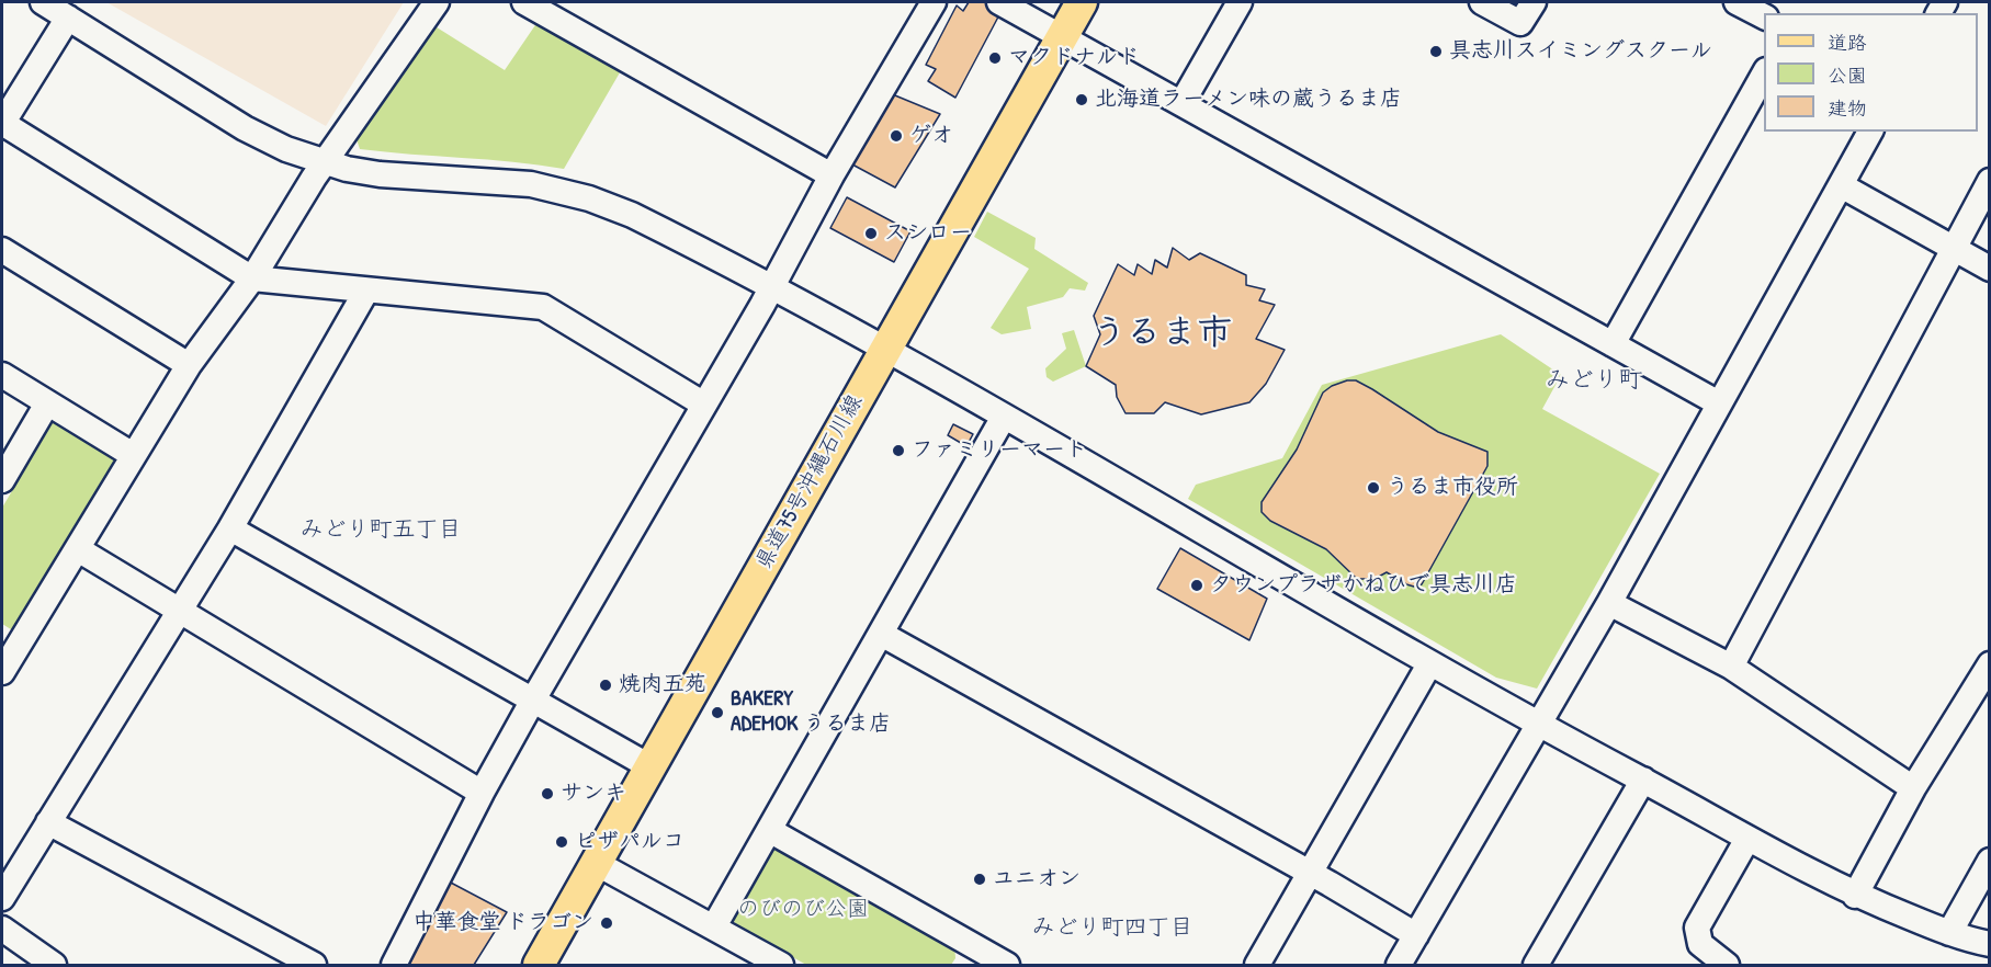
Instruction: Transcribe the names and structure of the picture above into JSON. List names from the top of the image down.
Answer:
{
  "streets": {
    "main road": ["県道75号沖縄石川線"]
  },
  "districts": [
    "うるま市",
    "みどり町",
    "みどり町五丁目",
    "みどり町四丁目"
  ],
  "parks": ["のびのび公園"],
  "places": [
    "具志川スイミングスクール",
    "マクドナルド",
    "北海道ラーメン味の蔵うるま店",
    "ゲオ",
    "スシロー",
    "ファミリーマート",
    "うるま市役所",
    "タウンプラザかねひで具志川店",
    "焼肉五苑",
    "BAKERY ADEMOK うるま店",
    "サンキ",
    "ピザパルコ",
    "ユニオン",
    "中華食堂 ドラゴン"
  ],
  "legend": ["道路", "公園", "建物"]
}
